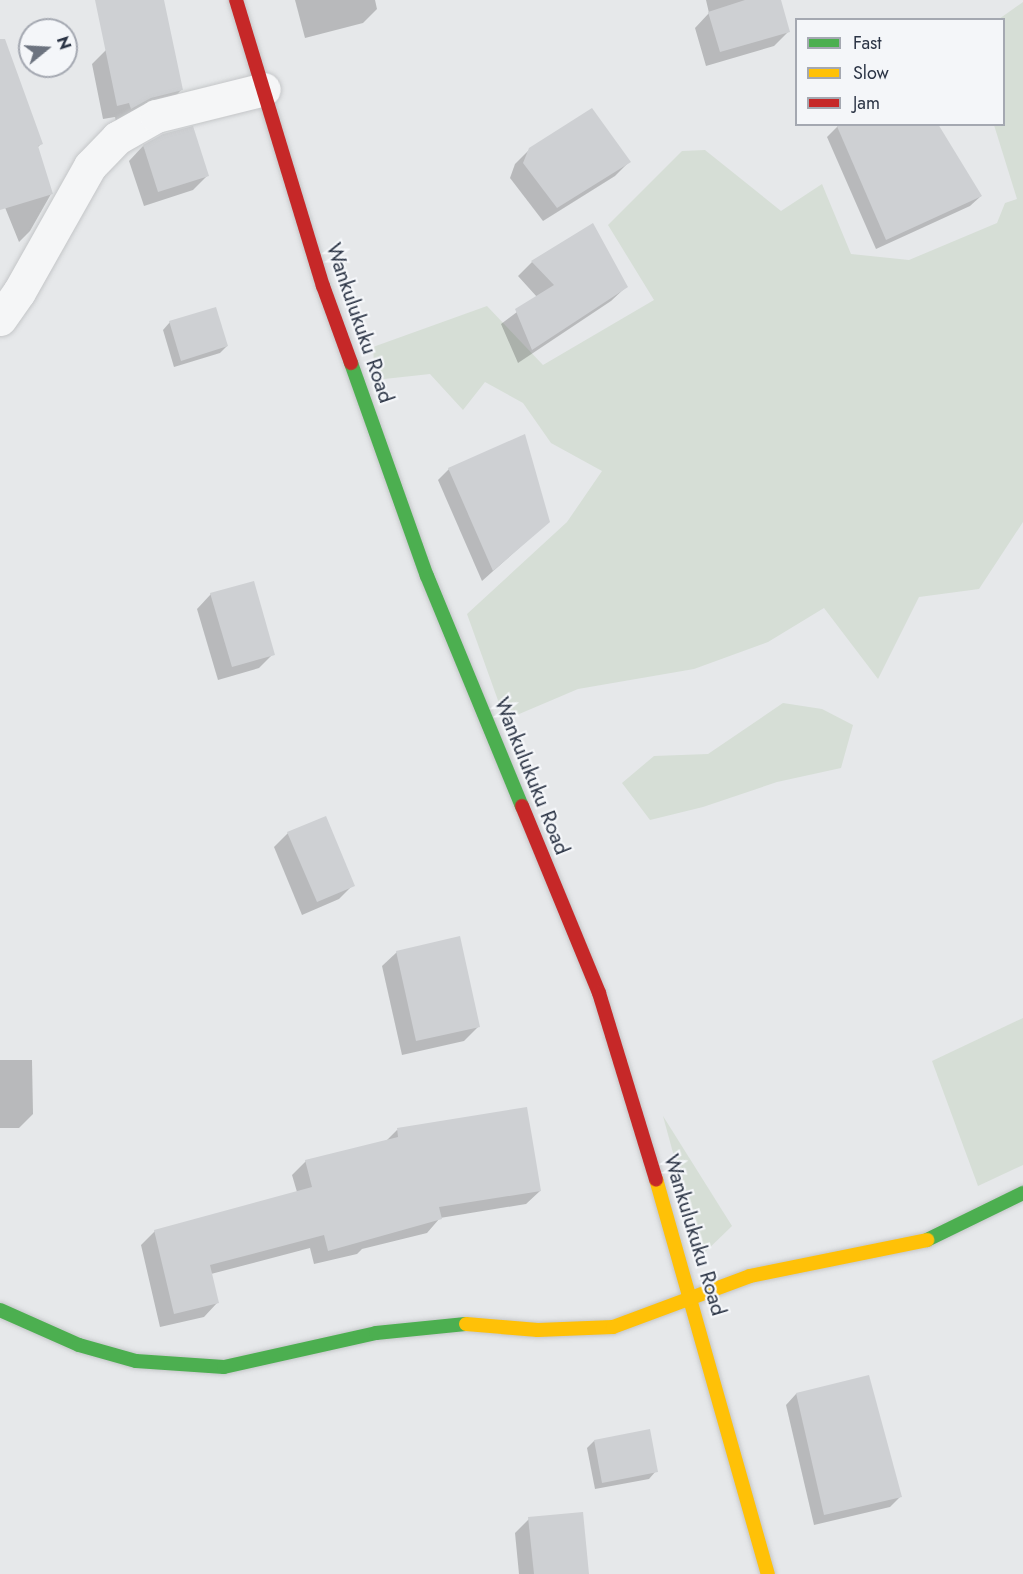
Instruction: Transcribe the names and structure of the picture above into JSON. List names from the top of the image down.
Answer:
{
  "streets": {
    "main road": ["Wankulukuku Road"]
  },
  "legend": ["Fast", "Slow", "Jam"],
  "north": "right"
}
